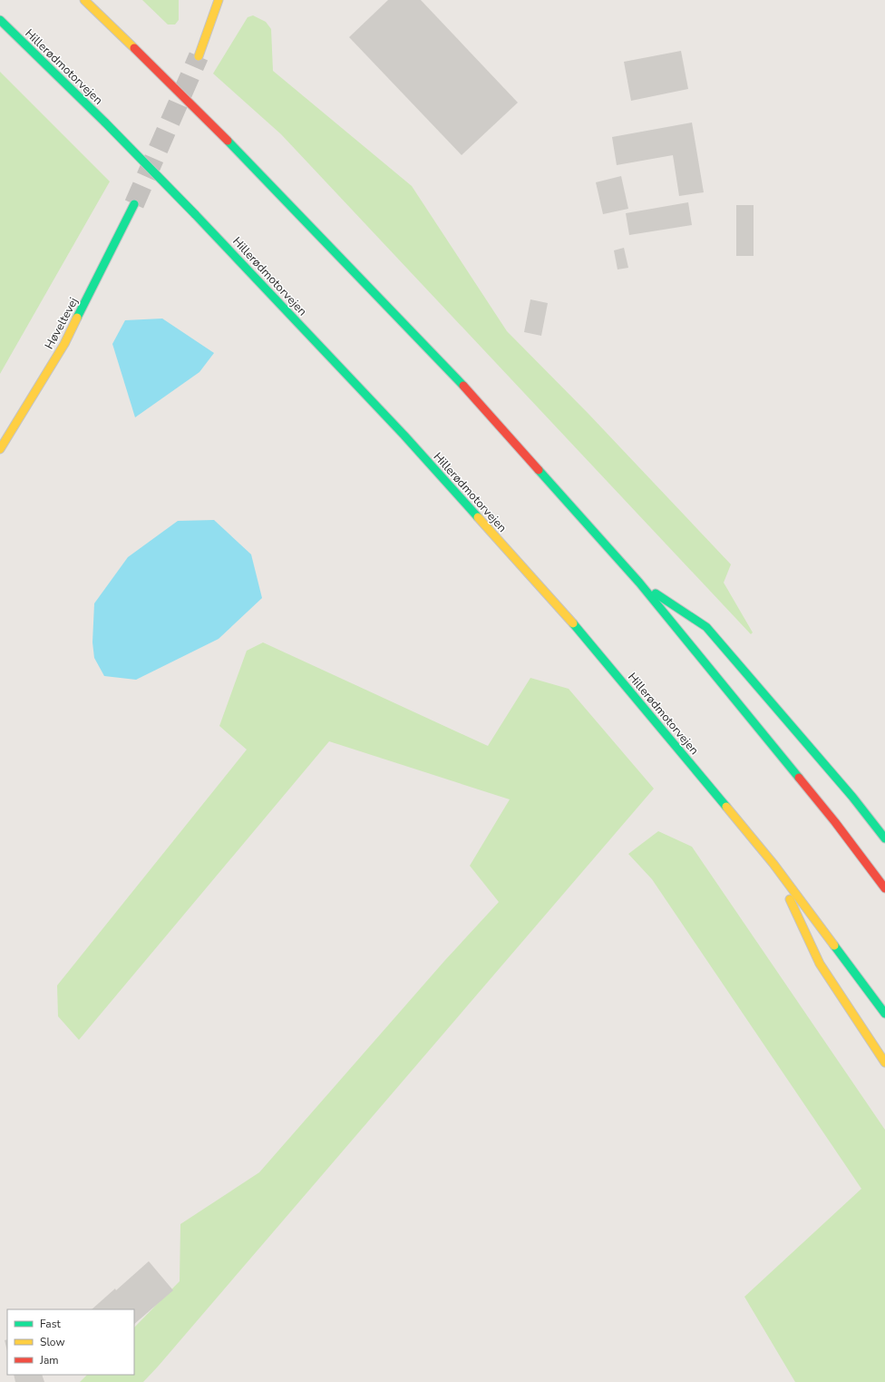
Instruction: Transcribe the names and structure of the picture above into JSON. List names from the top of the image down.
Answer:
{
  "streets": {
    "main road": ["Hillerødmotorvejen", "Høveltevej"]
  },
  "legend": ["Fast", "Slow", "Jam"]
}
